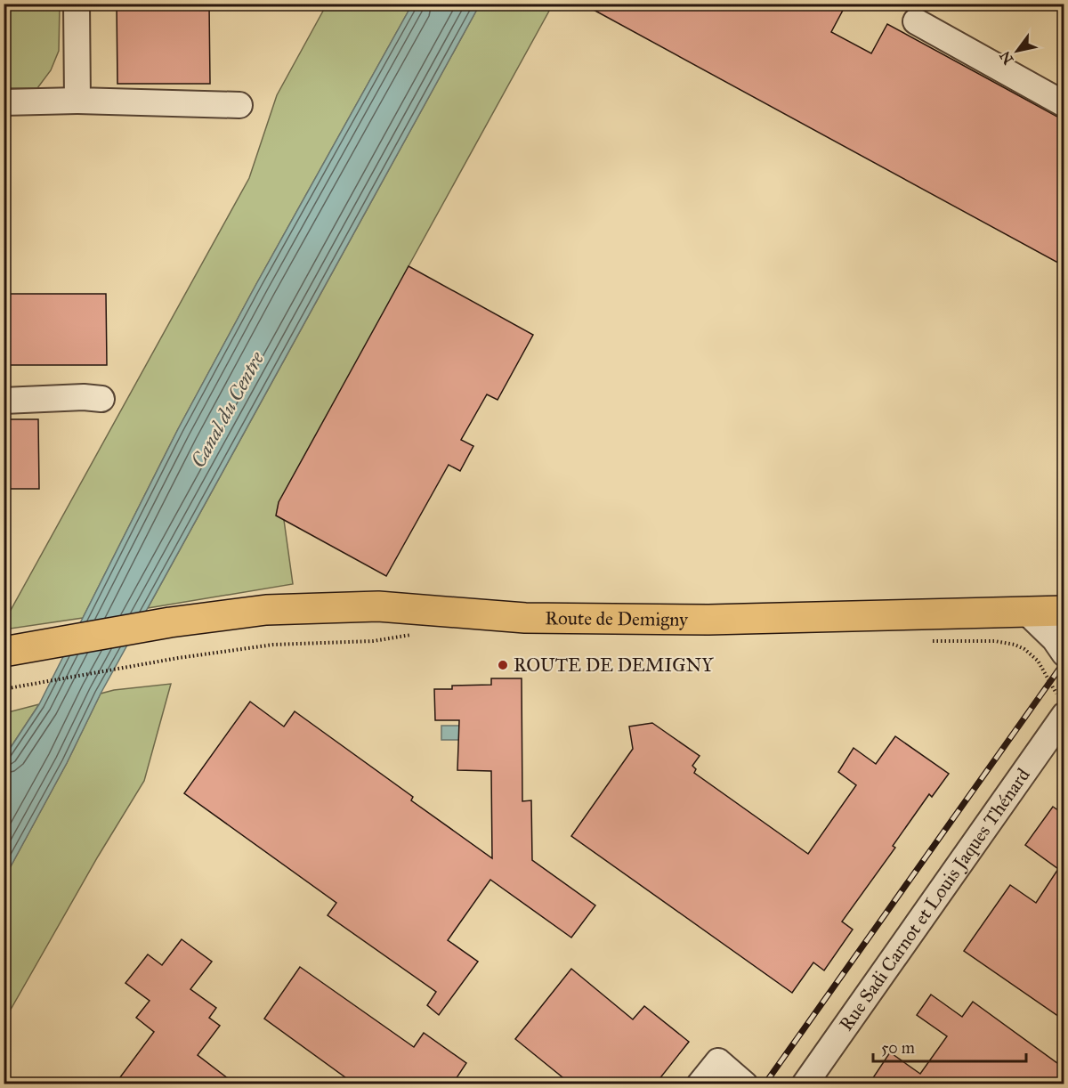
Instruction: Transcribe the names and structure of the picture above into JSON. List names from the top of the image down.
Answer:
{
  "streets": {
    "main road": ["Route de Demigny"],
    "street": ["Rue Sadi Carnot et Louis Jaques Thénard"]
  },
  "water": ["Canal du Centre"],
  "places": ["ROUTE DE DEMIGNY"],
  "scale_bar": "50 m",
  "north": "bottom left"
}
